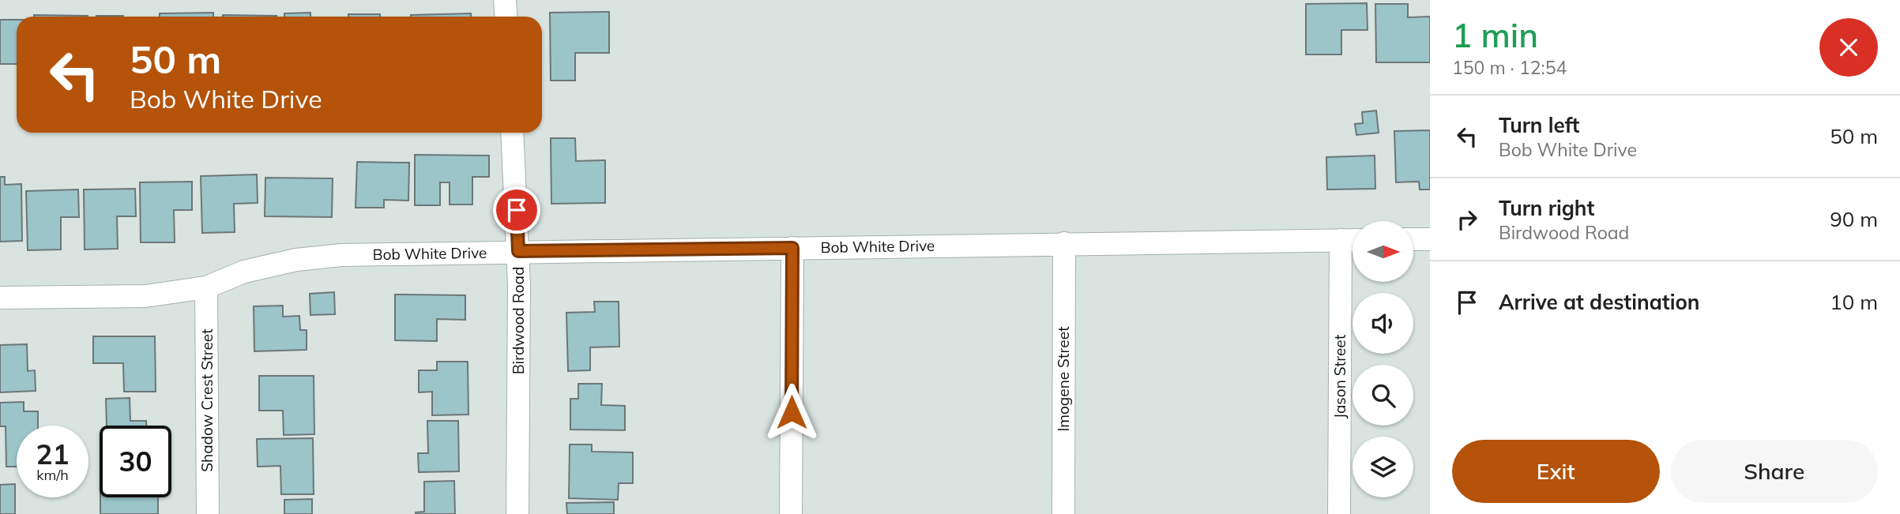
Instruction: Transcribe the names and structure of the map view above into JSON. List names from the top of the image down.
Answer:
{
  "streets": {
    "street": [
      "Bob White Drive",
      "Birdwood Road",
      "Jason Street",
      "Imogene Street",
      "Shadow Crest Street"
    ]
  },
  "crossings": [
    ["Bob White Drive", "Birdwood Road"],
    ["Bob White Drive", "Jason Street"],
    ["Bob White Drive", "Imogene Street"],
    ["Bob White Drive", "Shadow Crest Street"]
  ],
  "north": "right",
  "page": {
    "heading": ["1 min", "150 m · 12:54"],
    "turn": ["50 m", "Bob White Drive"],
    "list": [
      {
        "name": "Turn left",
        "note": "Bob White Drive",
        "value": "50 m"
      },
      {
        "name": "Turn right",
        "note": "Birdwood Road",
        "value": "90 m"
      },
      {
        "name": "Arrive at destination",
        "value": "10 m"
      }
    ],
    "speed": "21 km/h",
    "limit": "30",
    "buttons": ["Exit", "Share"]
  }
}
